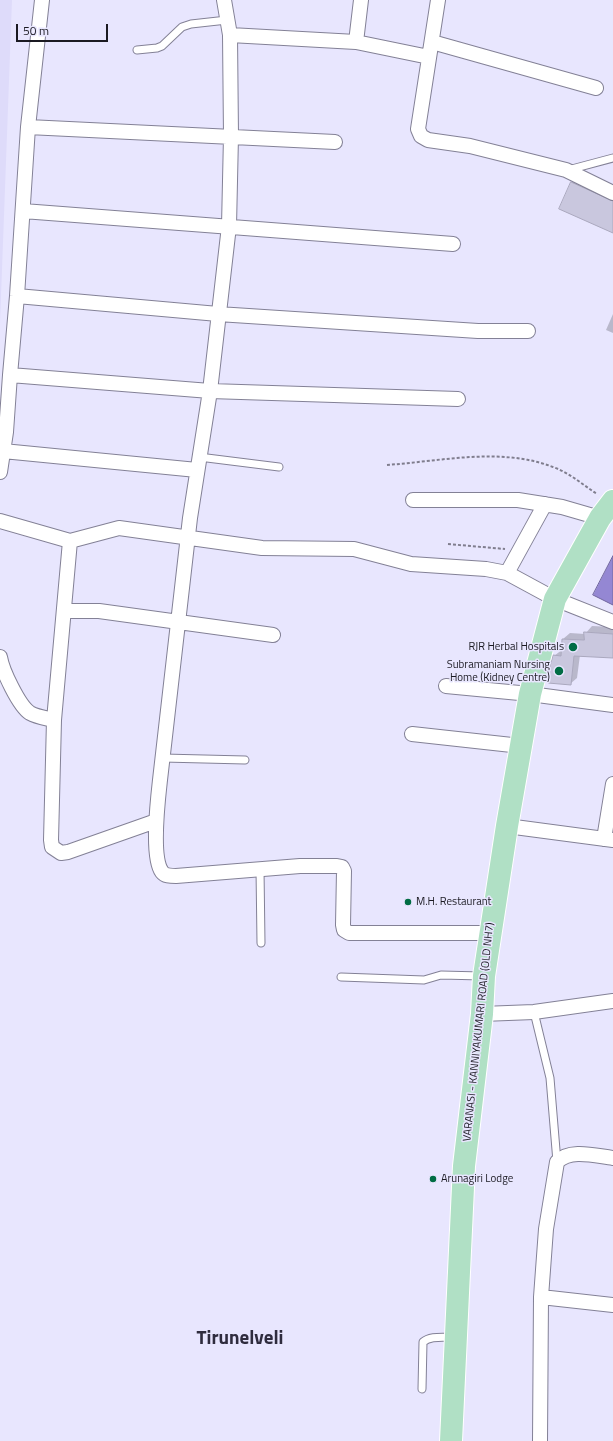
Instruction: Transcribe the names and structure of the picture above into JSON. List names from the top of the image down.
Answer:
{
  "streets": {
    "main road": ["VARANASI - KANNIYAKUMARI ROAD (OLD NH7)"]
  },
  "districts": ["Tirunelveli"],
  "places": [
    "RJR Herbal Hospitals",
    "Subramaniam Nursing Home (Kidney Centre)",
    "M.H. Restaurant",
    "Arunagiri Lodge"
  ],
  "scale_bar": "50 m"
}
